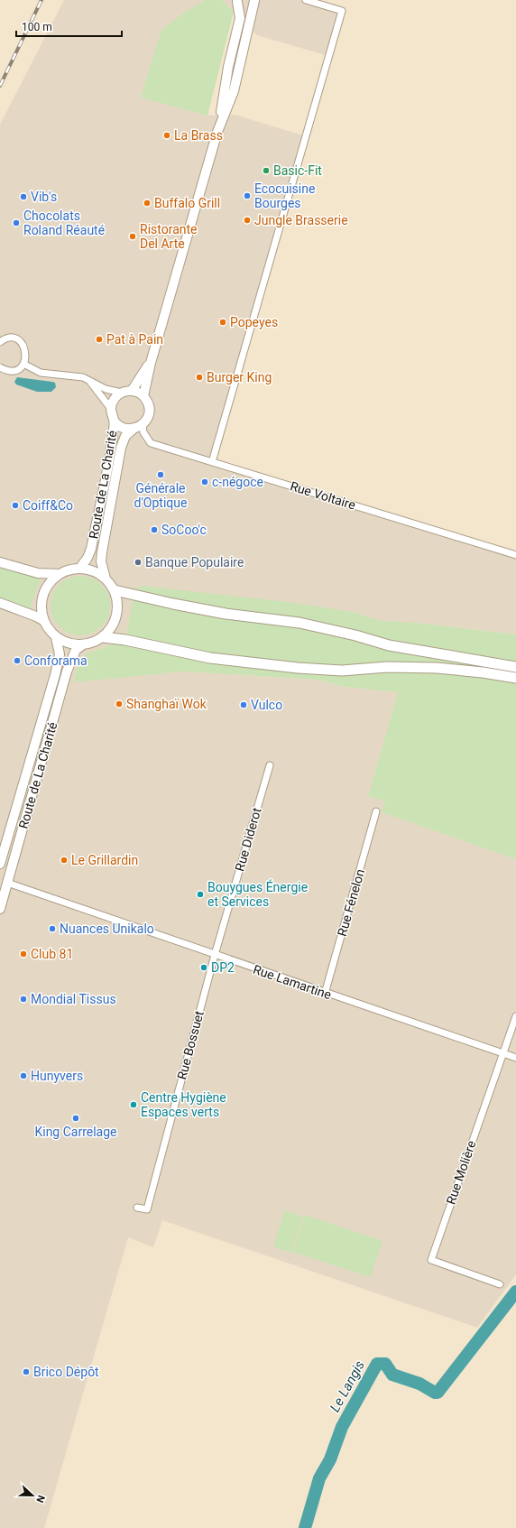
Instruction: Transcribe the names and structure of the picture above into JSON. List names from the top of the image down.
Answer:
{
  "streets": {
    "main road": ["Route de La Charité"],
    "street": [
      "Rue Voltaire",
      "Rue Diderot",
      "Rue Fénelon",
      "Rue Lamartine",
      "Rue Bossuet",
      "Rue Molière"
    ]
  },
  "crossings": [
    ["Route de La Charité", "Rue Voltaire"],
    ["Route de La Charité", "Rue Lamartine"],
    ["Rue Diderot", "Rue Lamartine"],
    ["Rue Diderot", "Rue Bossuet"],
    ["Rue Fénelon", "Rue Lamartine"],
    ["Rue Lamartine", "Rue Bossuet"],
    ["Rue Lamartine", "Rue Molière"]
  ],
  "water": ["Le Langis"],
  "places": [
    "La Brass",
    "Basic-Fit",
    "Ecocuisine Bourges",
    "Vib's",
    "Buffalo Grill",
    "Jungle Brasserie",
    "Chocolats Roland Réauté",
    "Ristorante Del Arte",
    "Popeyes",
    "Pat à Pain",
    "Burger King",
    "Générale d'Optique",
    "c-négoce",
    "Coiff&Co",
    "SoCoo'c",
    "Banque Populaire",
    "Conforama",
    "Shanghaï Wok",
    "Vulco",
    "Le Grillardin",
    "Bouygues Énergie et Services",
    "Nuances Unikalo",
    "Club 81",
    "DP2",
    "Mondial Tissus",
    "Hunyvers",
    "Centre Hygiène Espaces verts",
    "King Carrelage",
    "Brico Dépôt"
  ],
  "scale_bar": "100 m",
  "north": "right"
}
